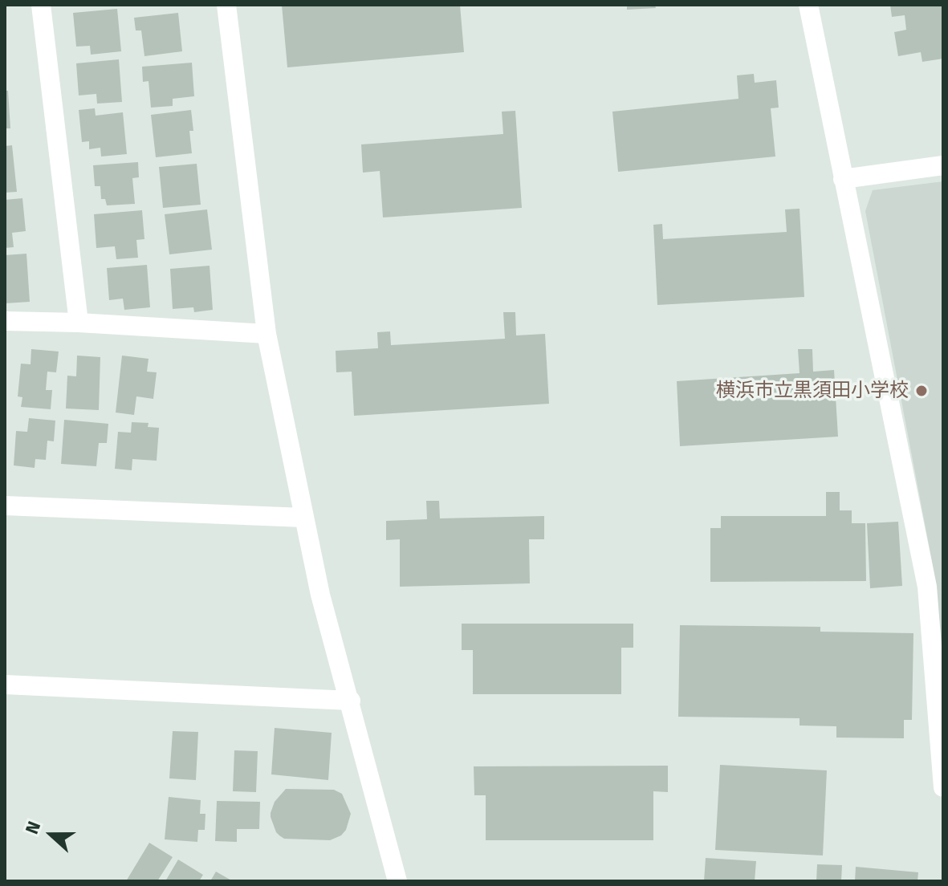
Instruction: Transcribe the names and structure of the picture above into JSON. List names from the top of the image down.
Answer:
{
  "places": ["横浜市立黒須田小学校"],
  "north": "left"
}
